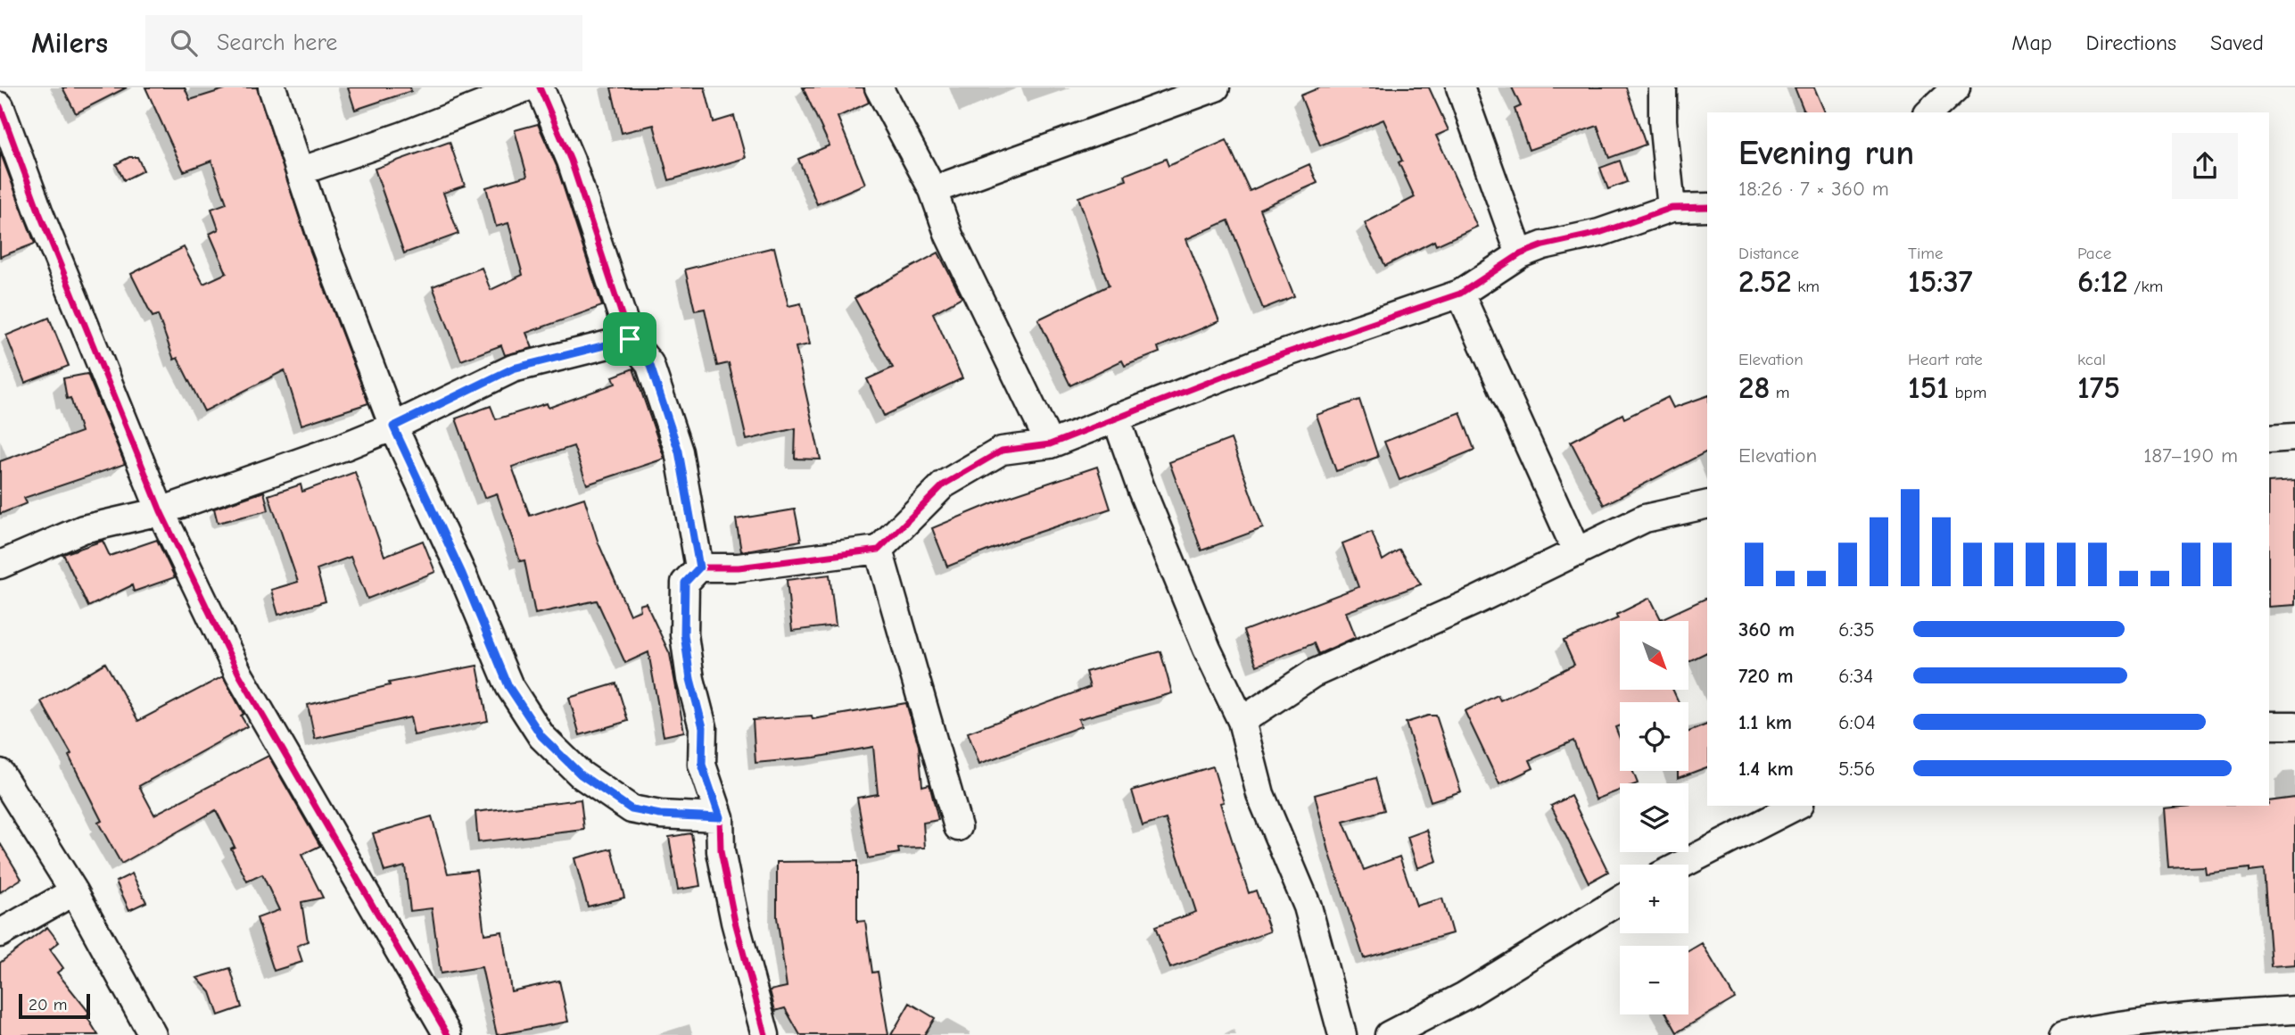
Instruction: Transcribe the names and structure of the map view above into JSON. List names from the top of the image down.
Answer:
{
  "scale_bar": "20 m",
  "north": "bottom right",
  "page": {
    "header": "Milers",
    "search": "Search here",
    "nav": ["Map", "Directions", "Saved"],
    "heading": ["Evening run", "18:26 · 7 × 360 m"],
    "stats": [
      ["Distance", "2.52 km"],
      ["Time", "15:37"],
      ["Pace", "6:12 /km"],
      ["Elevation", "28 m"],
      ["Heart rate", "151 bpm"],
      ["kcal", "175"]
    ],
    "chart": ["Elevation", "187–190 m"],
    "list": [
      {
        "name": "360 m",
        "note": "6:35"
      },
      {
        "name": "720 m",
        "note": "6:34"
      },
      {
        "name": "1.1 km",
        "note": "6:04"
      },
      {
        "name": "1.4 km",
        "note": "5:56"
      }
    ],
    "map_buttons": ["+", "−"],
    "scale": "20 m"
  }
}
